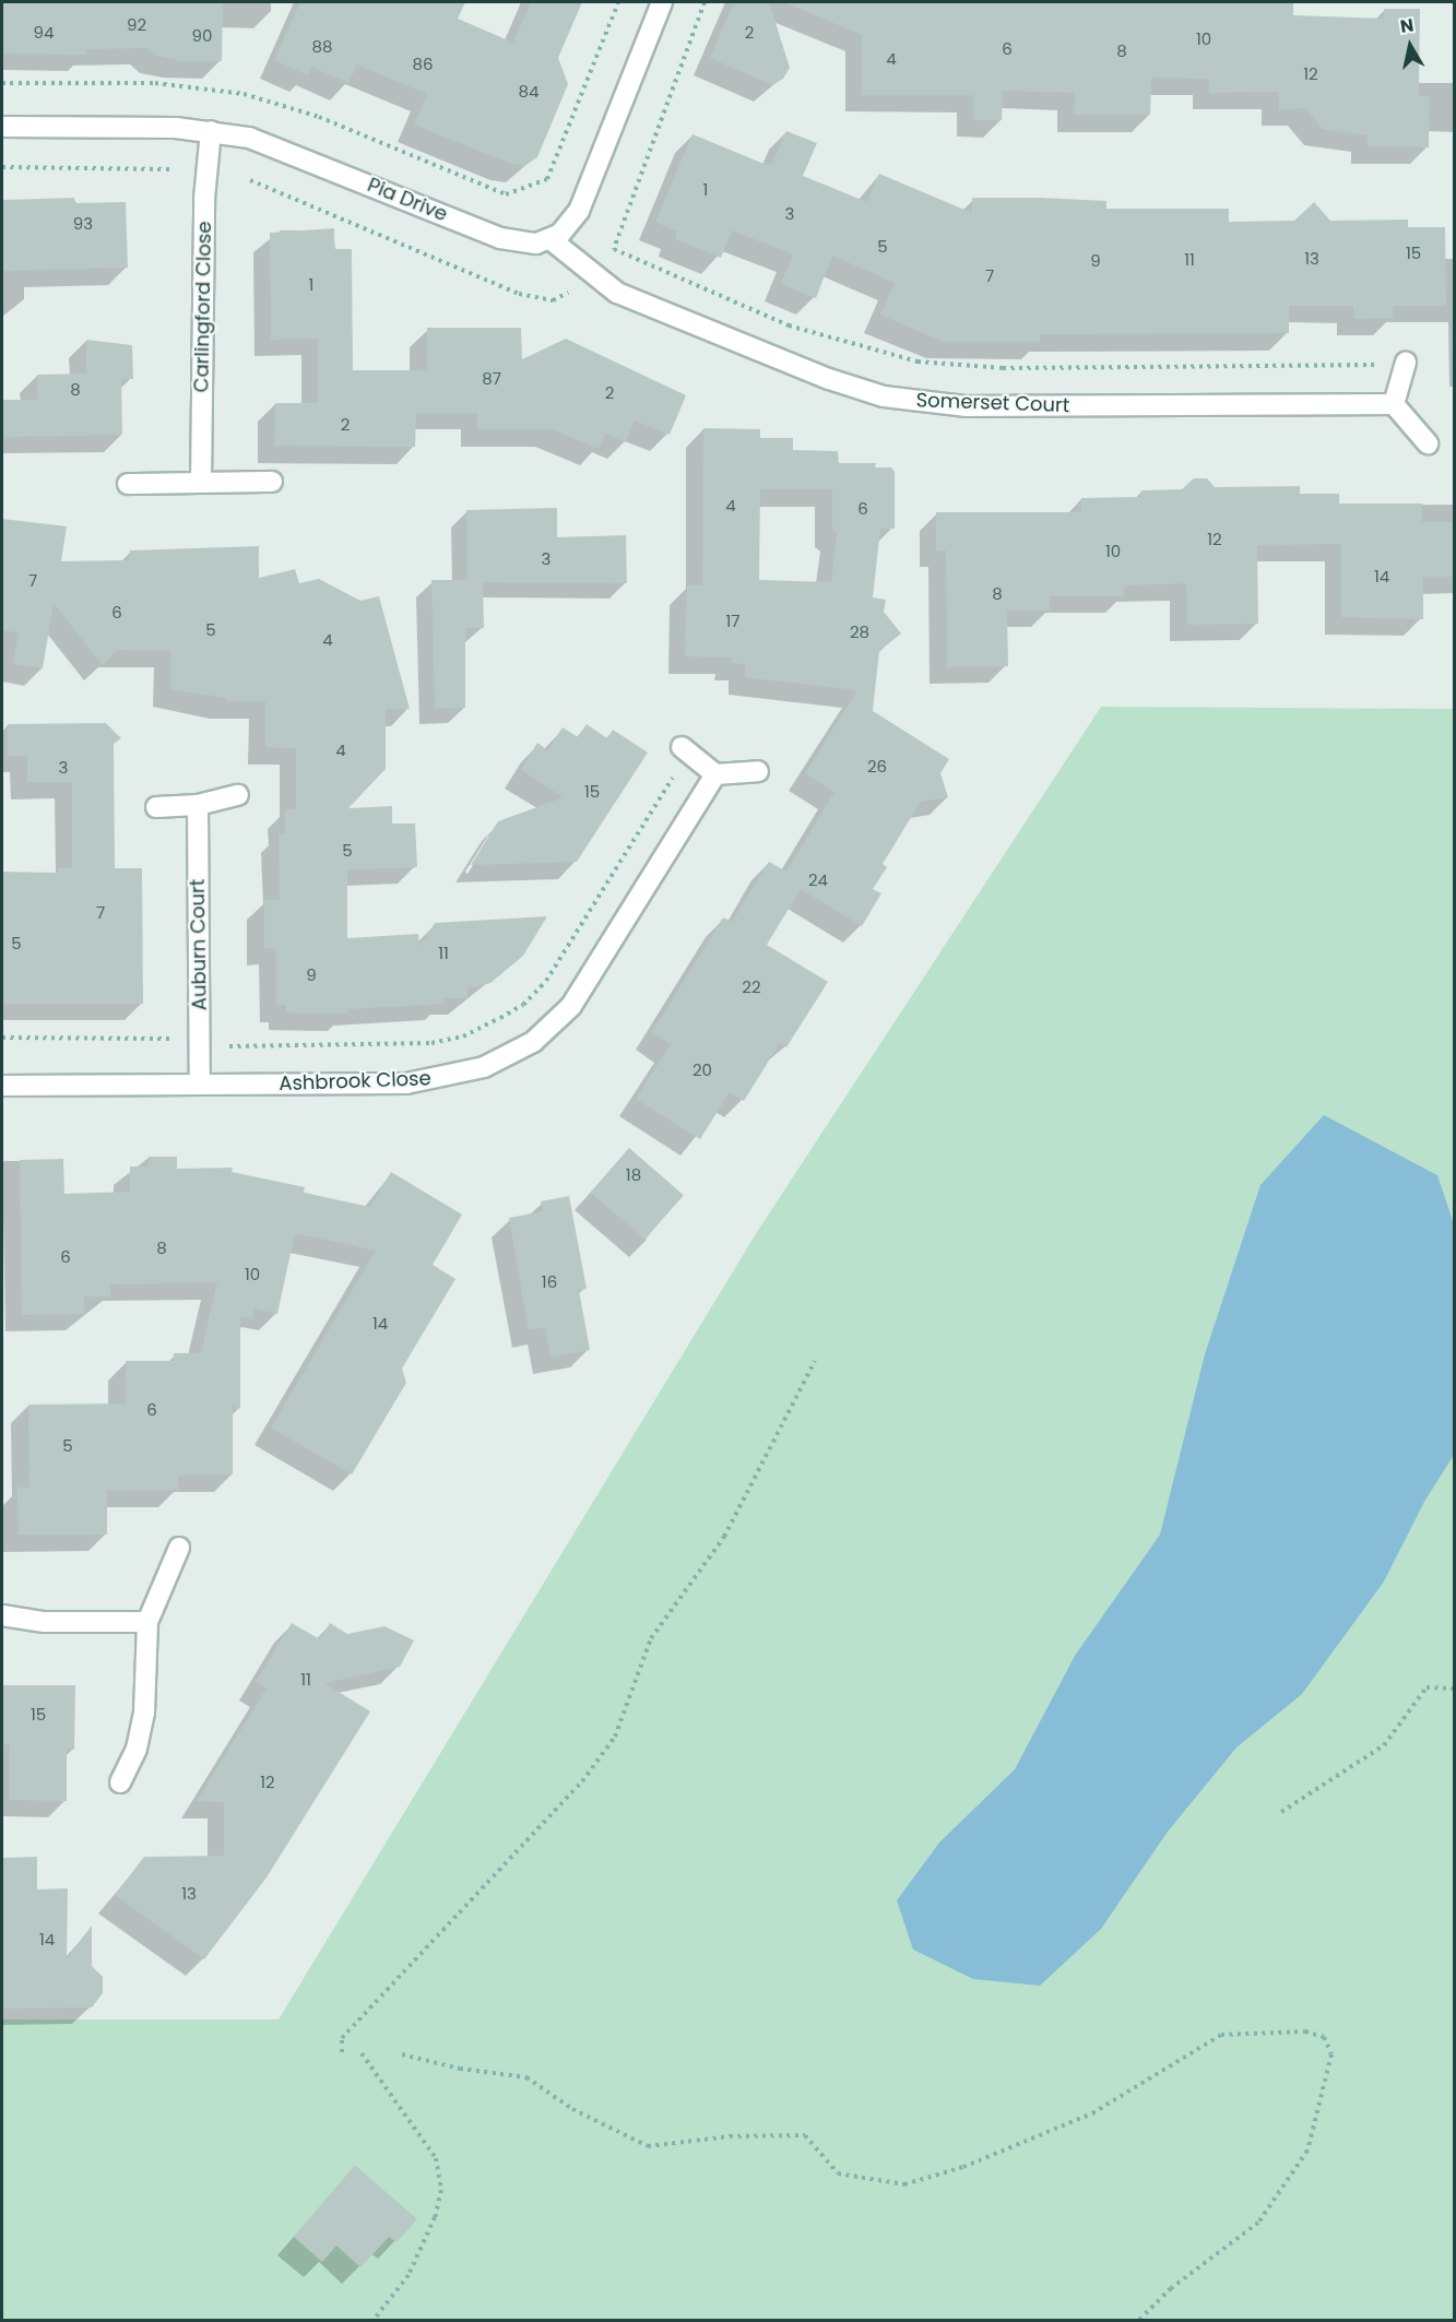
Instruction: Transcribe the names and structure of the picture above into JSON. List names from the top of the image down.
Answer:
{
  "streets": {
    "street": [
      "Pia Drive",
      "Carlingford Close",
      "Somerset Court",
      "Auburn Court",
      "Ashbrook Close"
    ]
  },
  "crossings": [
    ["Pia Drive", "Carlingford Close"],
    ["Pia Drive", "Somerset Court"],
    ["Auburn Court", "Ashbrook Close"]
  ],
  "house_numbers": [
    "92",
    "94",
    "2",
    "90",
    "10",
    "88",
    "6",
    "8",
    "4",
    "86",
    "12",
    "84",
    "1",
    "3",
    "93",
    "5",
    "15",
    "13",
    "11",
    "9",
    "7",
    "1",
    "87",
    "8",
    "2",
    "2",
    "4",
    "6",
    "12",
    "10",
    "3",
    "14",
    "7",
    "8",
    "6",
    "17",
    "5",
    "28",
    "4",
    "4",
    "26",
    "3",
    "15",
    "5",
    "24",
    "7",
    "5",
    "11",
    "9",
    "22",
    "20",
    "18",
    "8",
    "6",
    "10",
    "16",
    "14",
    "6",
    "5",
    "11",
    "15",
    "12",
    "13",
    "14"
  ],
  "north": "top"
}
